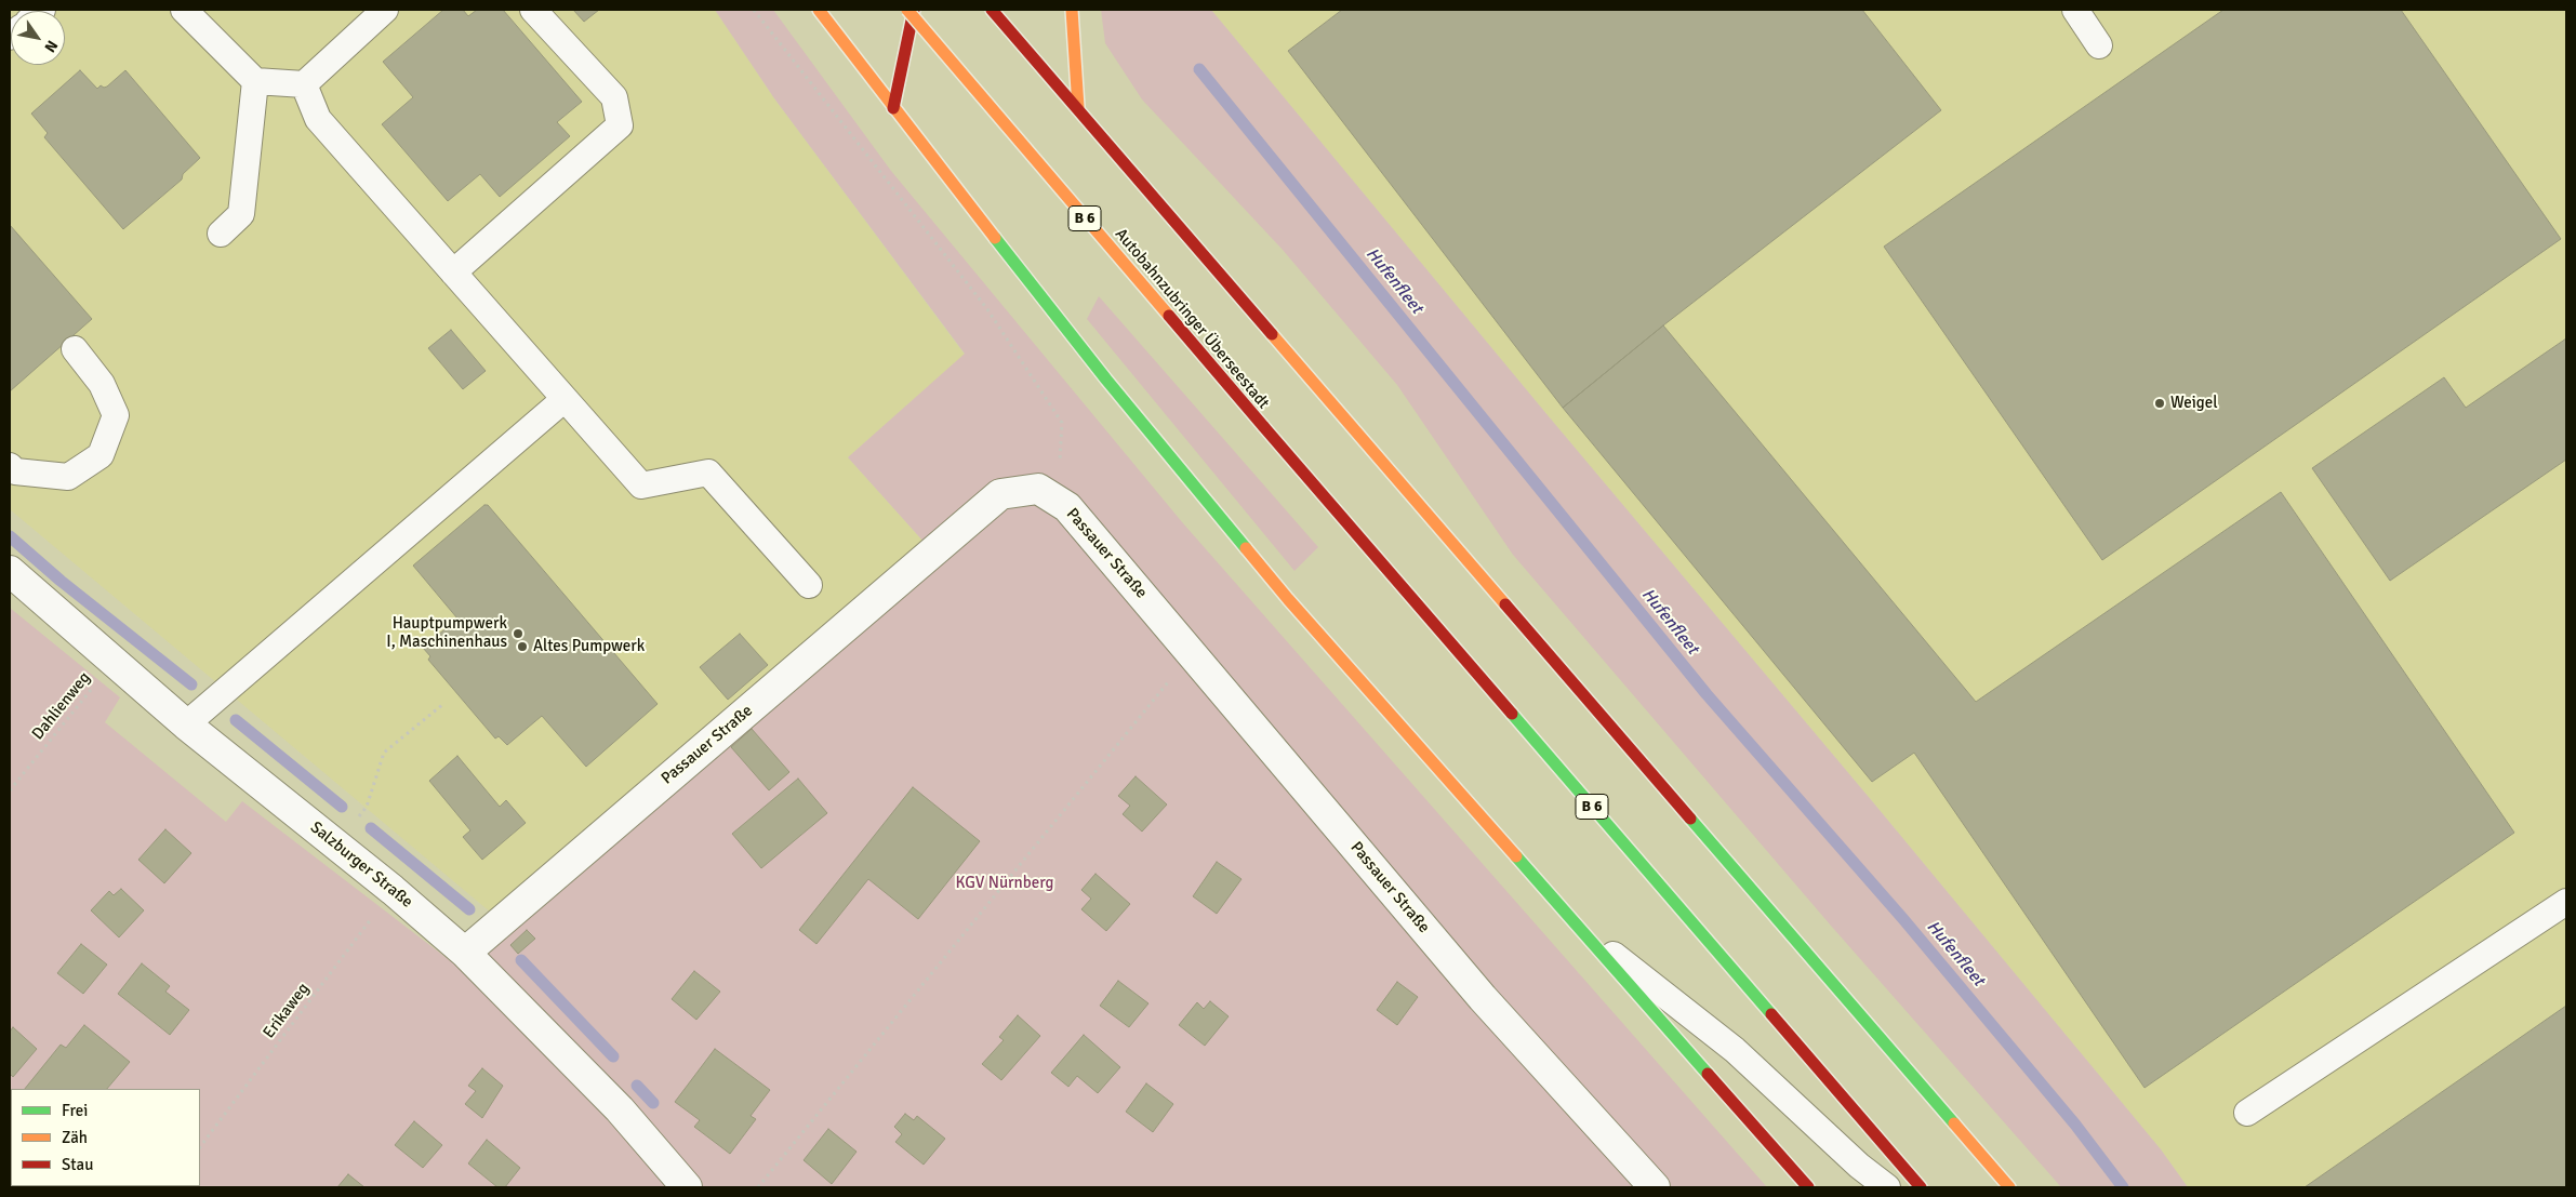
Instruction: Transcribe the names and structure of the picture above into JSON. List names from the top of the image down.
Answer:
{
  "streets": {
    "highway": ["B 6", "Autobahnzubringer Überseestadt"],
    "street": ["Passauer Straße", "Salzburger Straße"],
    "path": ["Dahlienweg", "Erikaweg"]
  },
  "crossings": [
    ["Passauer Straße", "Salzburger Straße"],
    ["Dahlienweg", "Salzburger Straße"],
    ["Salzburger Straße", "Erikaweg"]
  ],
  "water": ["Hufenfleet"],
  "parks": ["KGV Nürnberg"],
  "places": ["Weigel", "Hauptpumpwerk I, Maschinenhaus", "Altes Pumpwerk"],
  "legend": ["Frei", "Zäh", "Stau"],
  "north": "bottom right"
}
